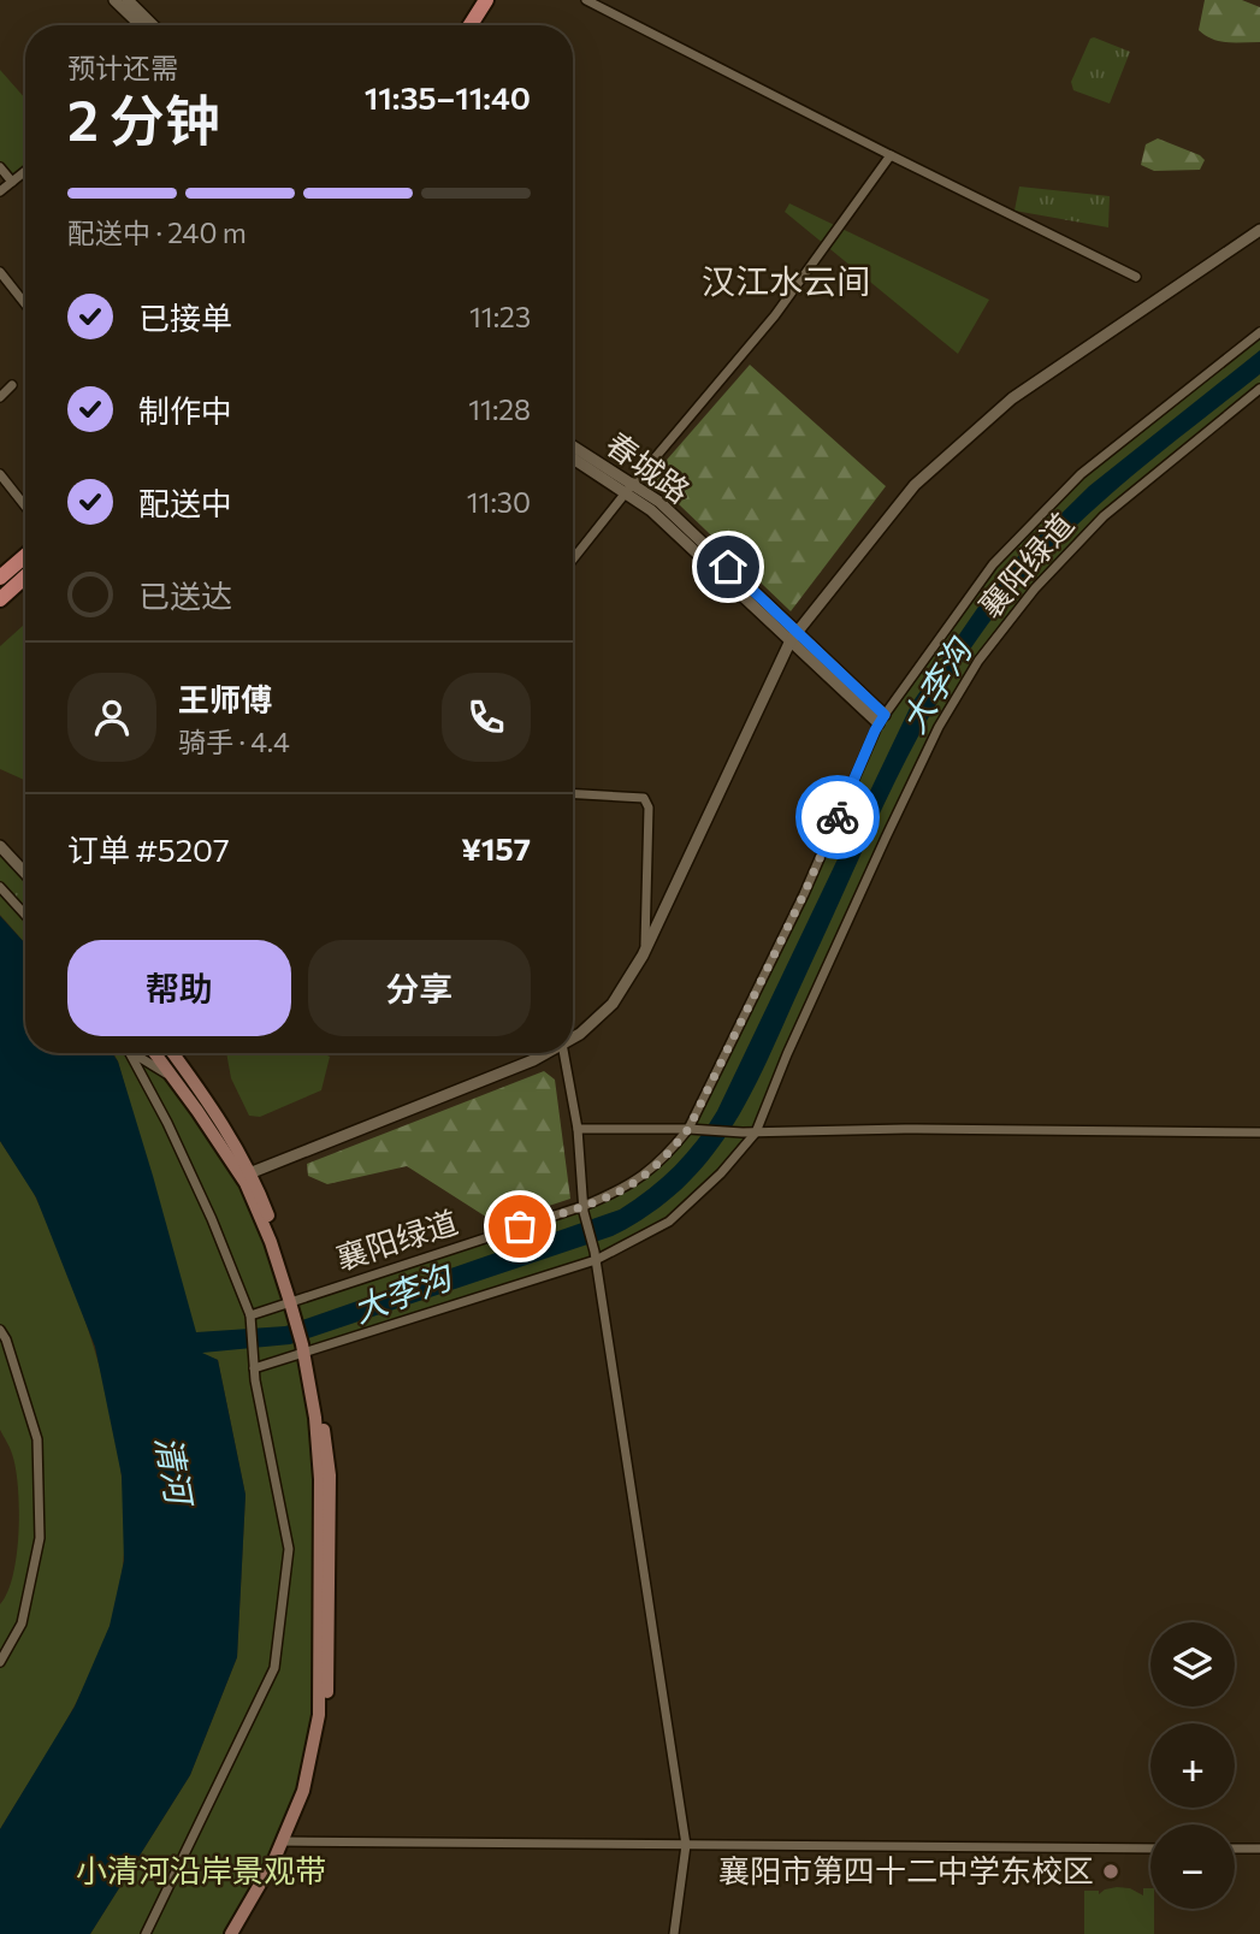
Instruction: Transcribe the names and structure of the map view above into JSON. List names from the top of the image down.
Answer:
{
  "streets": {
    "street": ["春城路", "襄阳绿道"]
  },
  "crossings": [
    ["春城路", "襄阳绿道"]
  ],
  "districts": ["汉江水云间"],
  "water": ["大李沟", "清河"],
  "parks": ["小清河沿岸景观带"],
  "places": ["襄阳市第四十二中学东校区"],
  "page": {
    "heading": ["2 分钟", "预计还需", "11:35–11:40"],
    "panel": [
      "王师傅",
      "骑手 · 4.4",
      "订单 #5207",
      "¥157"
    ],
    "bar": "配送中 · 240 m",
    "list": [
      ["已接单", "11:23"],
      ["制作中", "11:28"],
      ["配送中", "11:30"],
      "已送达"
    ],
    "buttons": ["帮助", "分享"],
    "map_buttons": ["+", "−"]
  }
}
